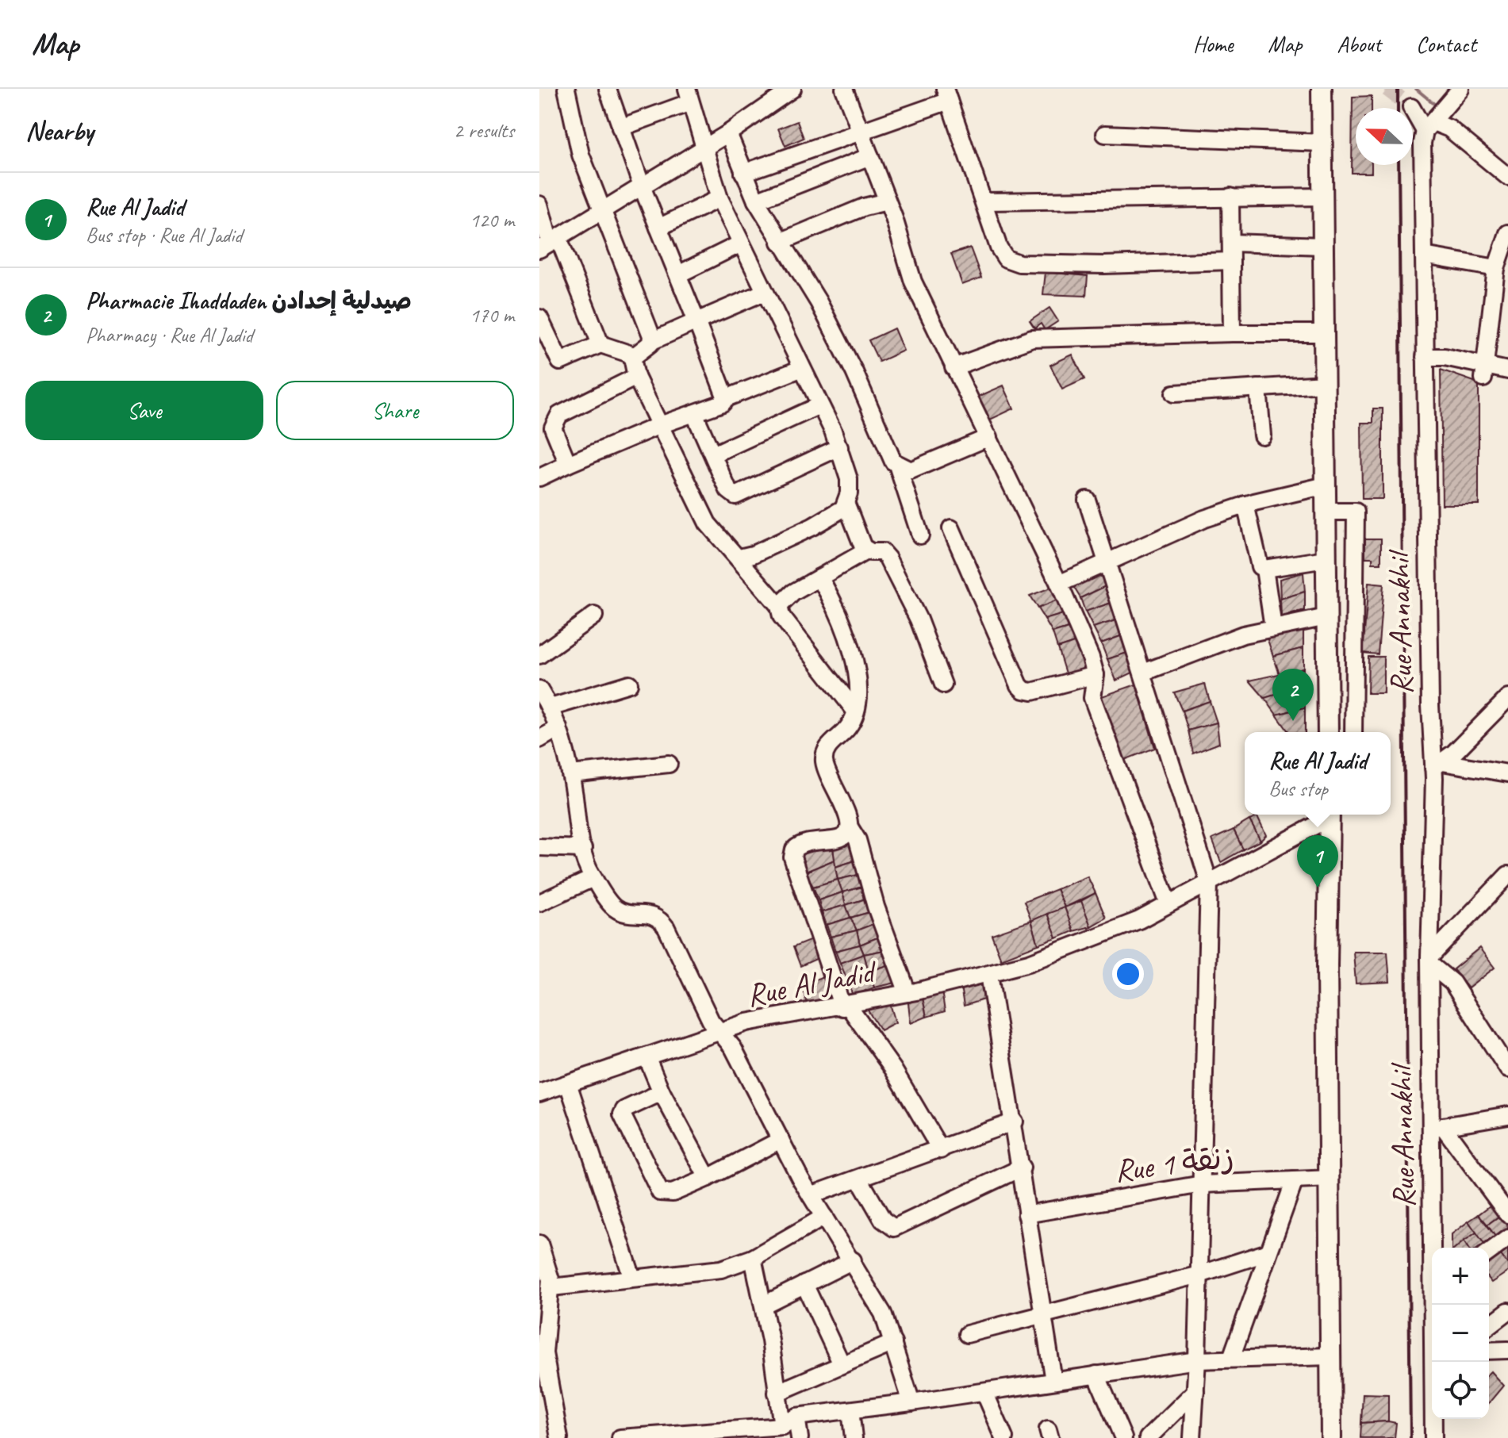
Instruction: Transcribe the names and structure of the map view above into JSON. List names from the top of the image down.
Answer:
{
  "streets": {
    "street": ["Rue Annakhil", "Rue Al Jadid", "Rue 1 زنقة"]
  },
  "north": "left",
  "page": {
    "header": "Map",
    "nav": [
      "Home",
      "Map",
      "About",
      "Contact"
    ],
    "heading": ["Nearby", "2 results"],
    "list": [
      {
        "mark": "1",
        "name": "Rue Al Jadid",
        "note": "Bus stop · Rue Al Jadid",
        "value": "120 m"
      },
      {
        "mark": "2",
        "name": "Pharmacie Ihaddaden صيدلية إحدادن",
        "note": "Pharmacy · Rue Al Jadid",
        "value": "170 m"
      }
    ],
    "buttons": ["Save", "Share"],
    "pins": ["2", "1"],
    "popup": ["Rue Al Jadid", "Bus stop"],
    "map_buttons": ["+", "−"]
  }
}
